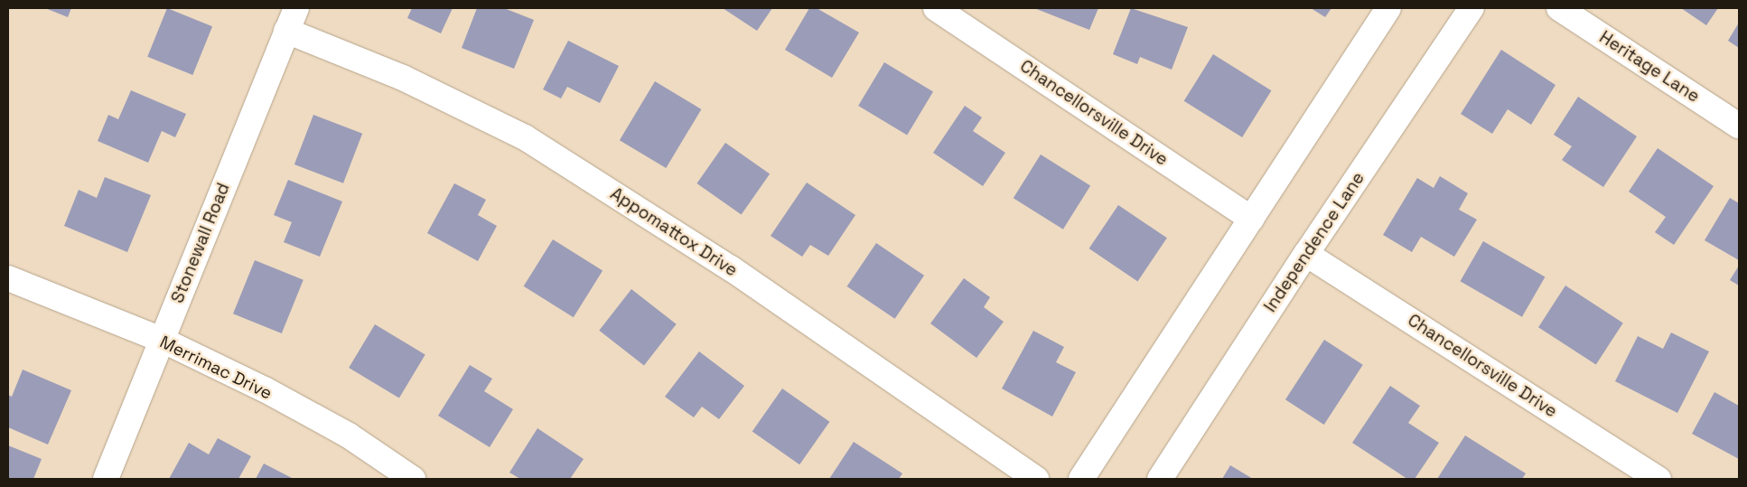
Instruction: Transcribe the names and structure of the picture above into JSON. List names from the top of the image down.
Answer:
{
  "streets": {
    "street": [
      "Heritage Lane",
      "Chancellorsville Drive",
      "Appomattox Drive",
      "Independence Lane",
      "Stonewall Road",
      "Merrimac Drive"
    ]
  },
  "crossings": [
    ["Chancellorsville Drive", "Independence Lane"],
    ["Appomattox Drive", "Stonewall Road"],
    ["Stonewall Road", "Merrimac Drive"]
  ]
}
